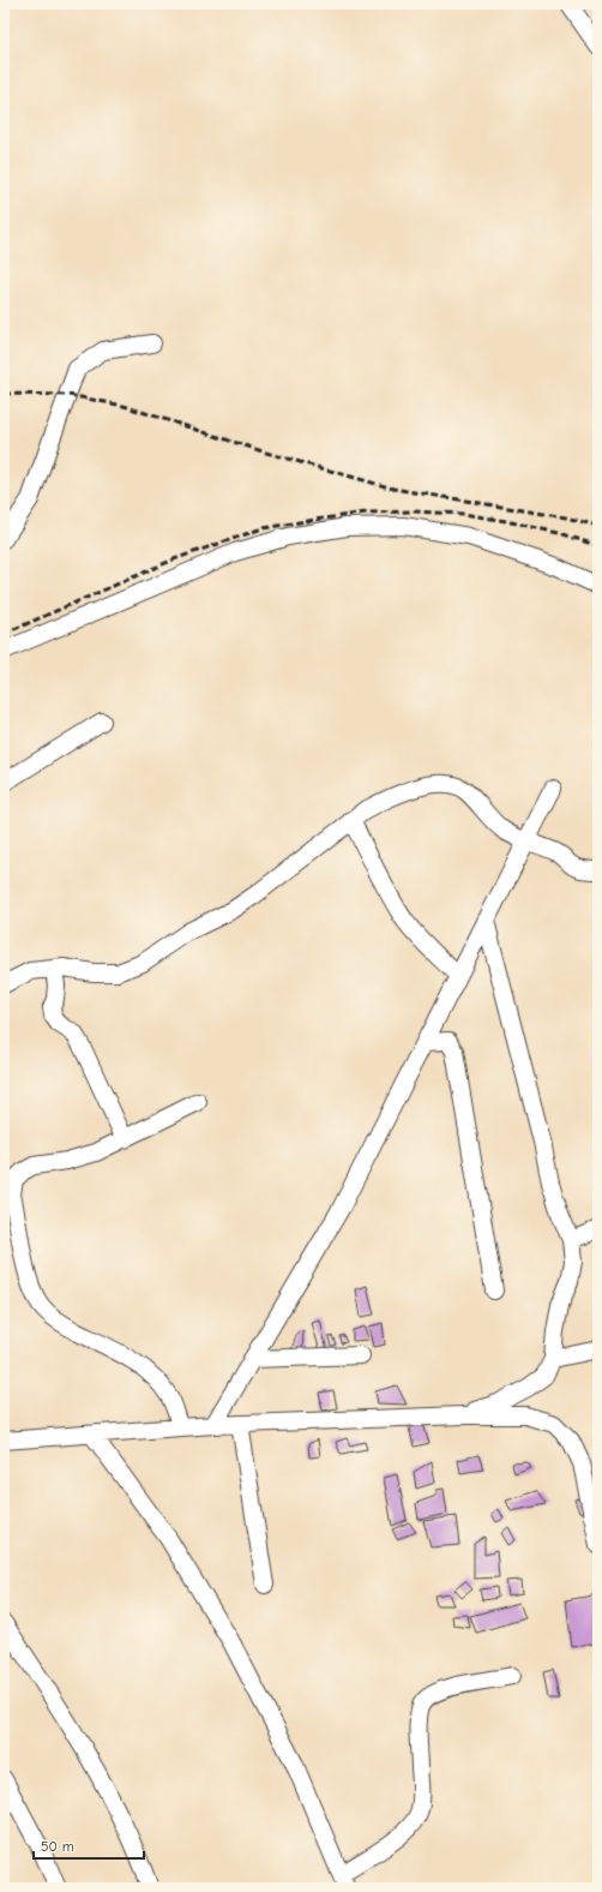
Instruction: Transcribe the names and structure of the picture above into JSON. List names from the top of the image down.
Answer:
{
  "scale_bar": "50 m"
}
